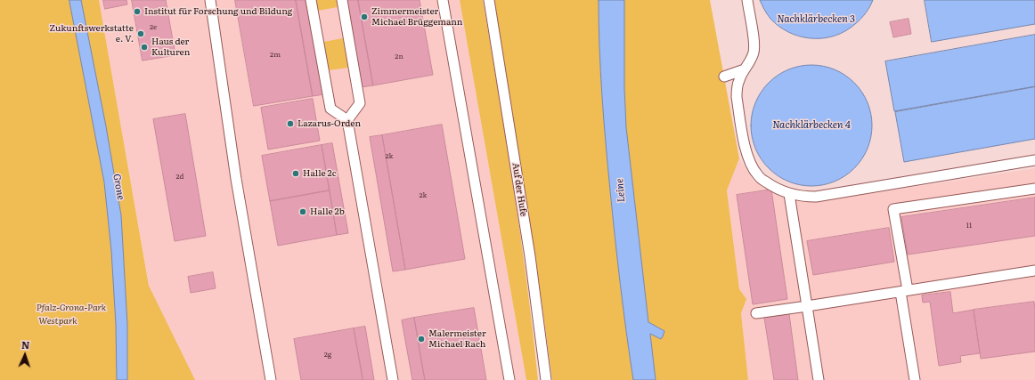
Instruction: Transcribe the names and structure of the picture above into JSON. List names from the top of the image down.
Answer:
{
  "streets": {
    "lane": ["Auf der Hufe"]
  },
  "water": [
    "Nachklärbecken 3",
    "Nachklärbecken 4",
    "Grone",
    "Leine"
  ],
  "parks": ["Pfalz-Grona-Park", "Westpark"],
  "places": [
    "Institut für Forschung und Bildung",
    "Zimmermeister Michael Brüggemann",
    "Zukunftswerkstatte e. V.",
    "Haus der Kulturen",
    "Lazarus-Orden",
    "Halle 2c",
    "Halle 2b",
    "Malermeister Michael Rach"
  ],
  "house_numbers": [
    "2e",
    "2m",
    "2n",
    "2k",
    "2d",
    "2k",
    "11",
    "2g"
  ],
  "north": "top"
}
